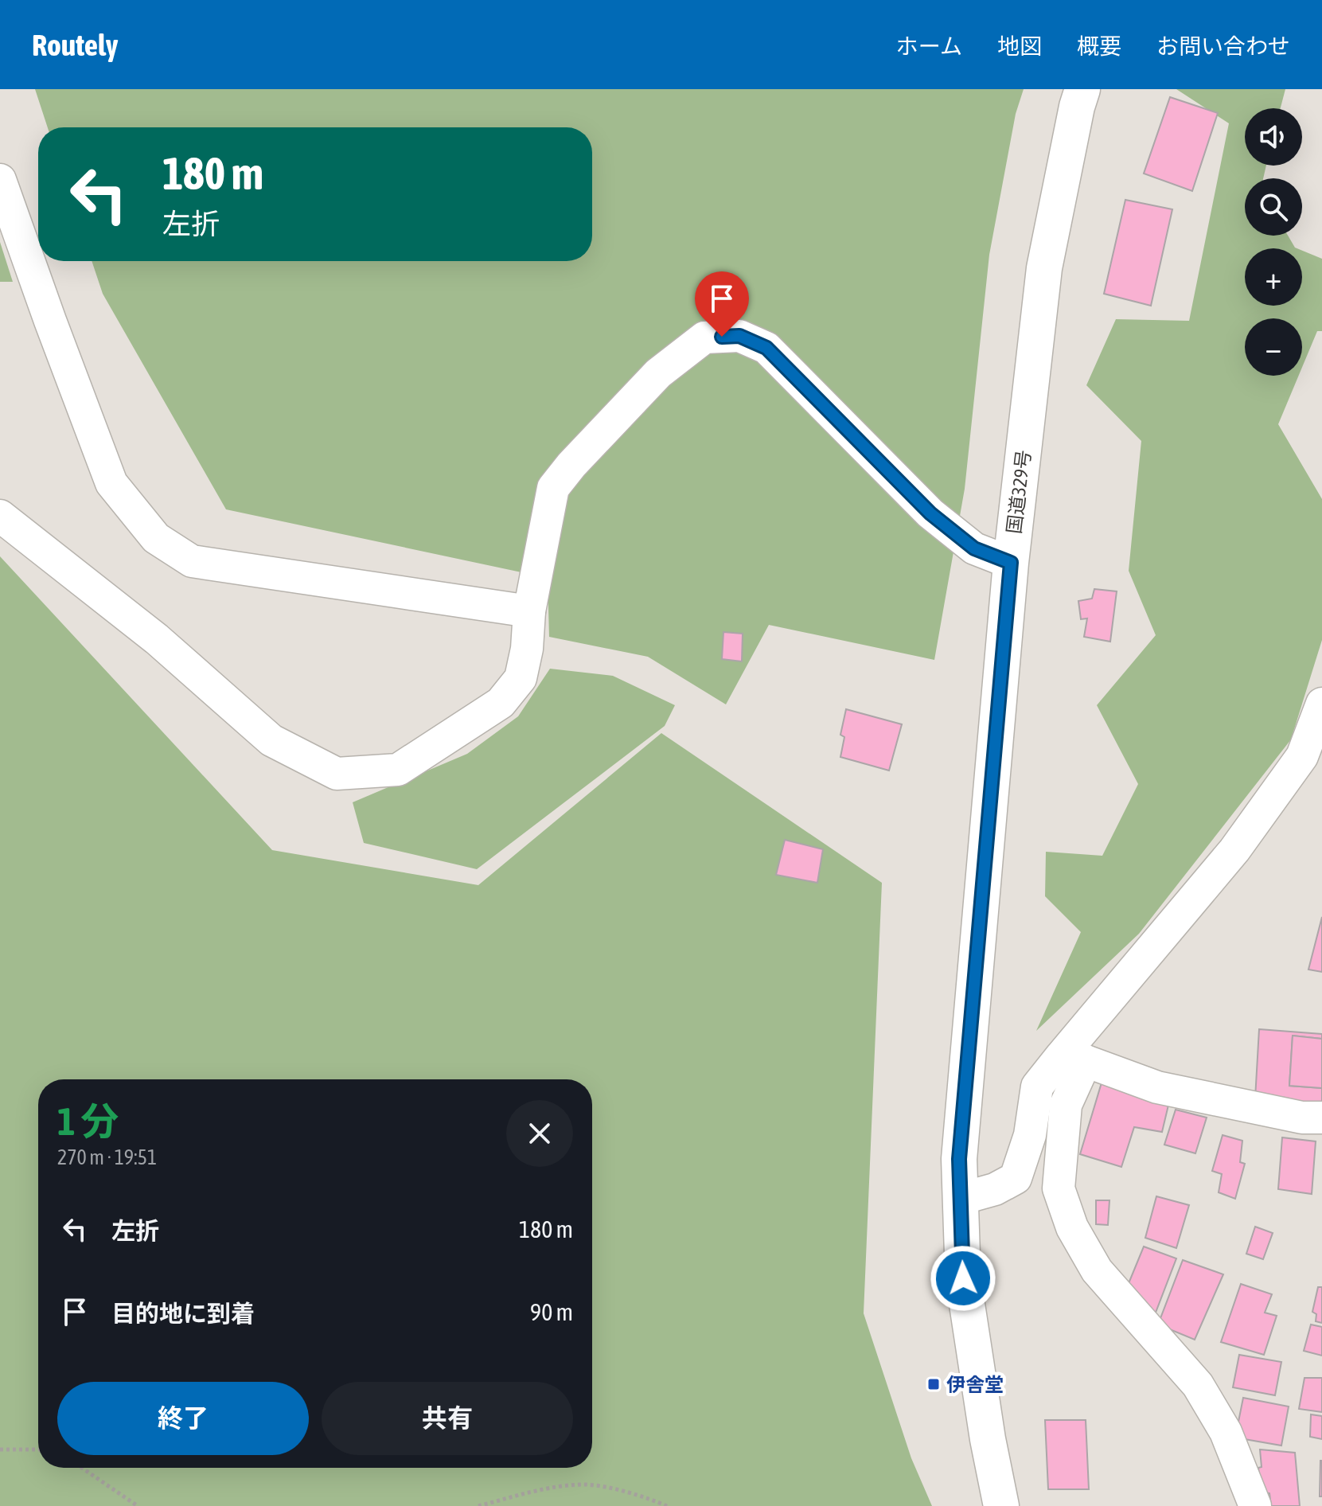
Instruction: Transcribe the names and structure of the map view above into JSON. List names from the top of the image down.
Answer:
{
  "streets": {
    "highway": ["国道329号"]
  },
  "places": {
    "transit": ["伊舎堂"]
  },
  "page": {
    "header": "Routely",
    "nav": [
      "ホーム",
      "地図",
      "概要",
      "お問い合わせ"
    ],
    "map_buttons": ["+", "−"],
    "turn": ["180 m", "左折"],
    "heading": ["1 分", "270 m · 19:51"],
    "list": [
      {
        "name": "左折",
        "value": "180 m"
      },
      {
        "name": "目的地に到着",
        "value": "90 m"
      }
    ],
    "buttons": ["終了", "共有"]
  }
}
